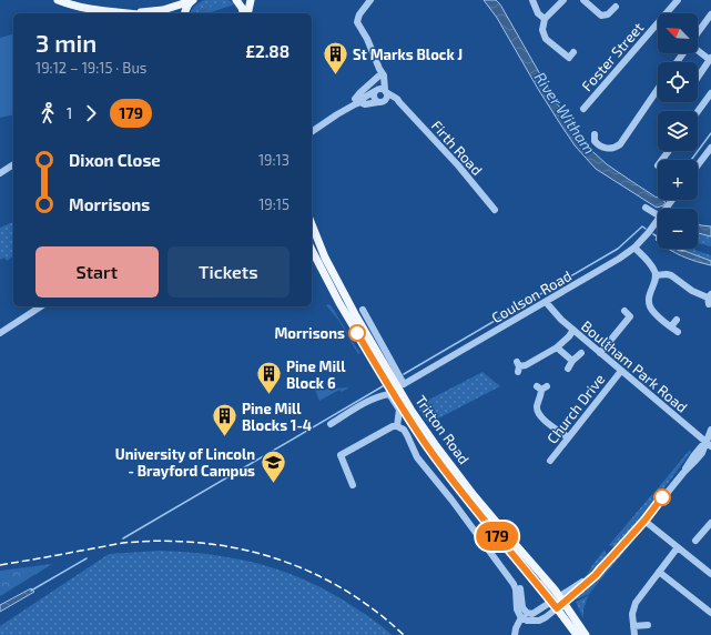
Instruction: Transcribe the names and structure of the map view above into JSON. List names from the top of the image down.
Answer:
{
  "streets": {
    "main road": ["Tritton Road"],
    "street": [
      "Foster Street",
      "Firth Road",
      "Coulson Road",
      "Boultham Park Road",
      "Church Drive"
    ]
  },
  "crossings": [
    ["Coulson Road", "Boultham Park Road"],
    ["Boultham Park Road", "Church Drive"]
  ],
  "water": ["River Witham"],
  "places": {
    "building": ["St Marks Block J", "Pine Mill Block 6", "Pine Mill Blocks 1-4"],
    "other": ["Morrisons"],
    "school or university": ["University of Lincoln - Brayford Campus"]
  },
  "lines": ["bus line 179"],
  "north": "top left",
  "page": {
    "on_map": "179",
    "map_buttons": ["+", "−"],
    "heading": ["3 min", "19:12 – 19:15 · Bus", "£2.88"],
    "legs": ["1", "179"],
    "list": [
      {
        "name": "Dixon Close",
        "value": "19:13"
      },
      {
        "name": "Morrisons",
        "value": "19:15"
      }
    ],
    "buttons": ["Start", "Tickets"]
  }
}
